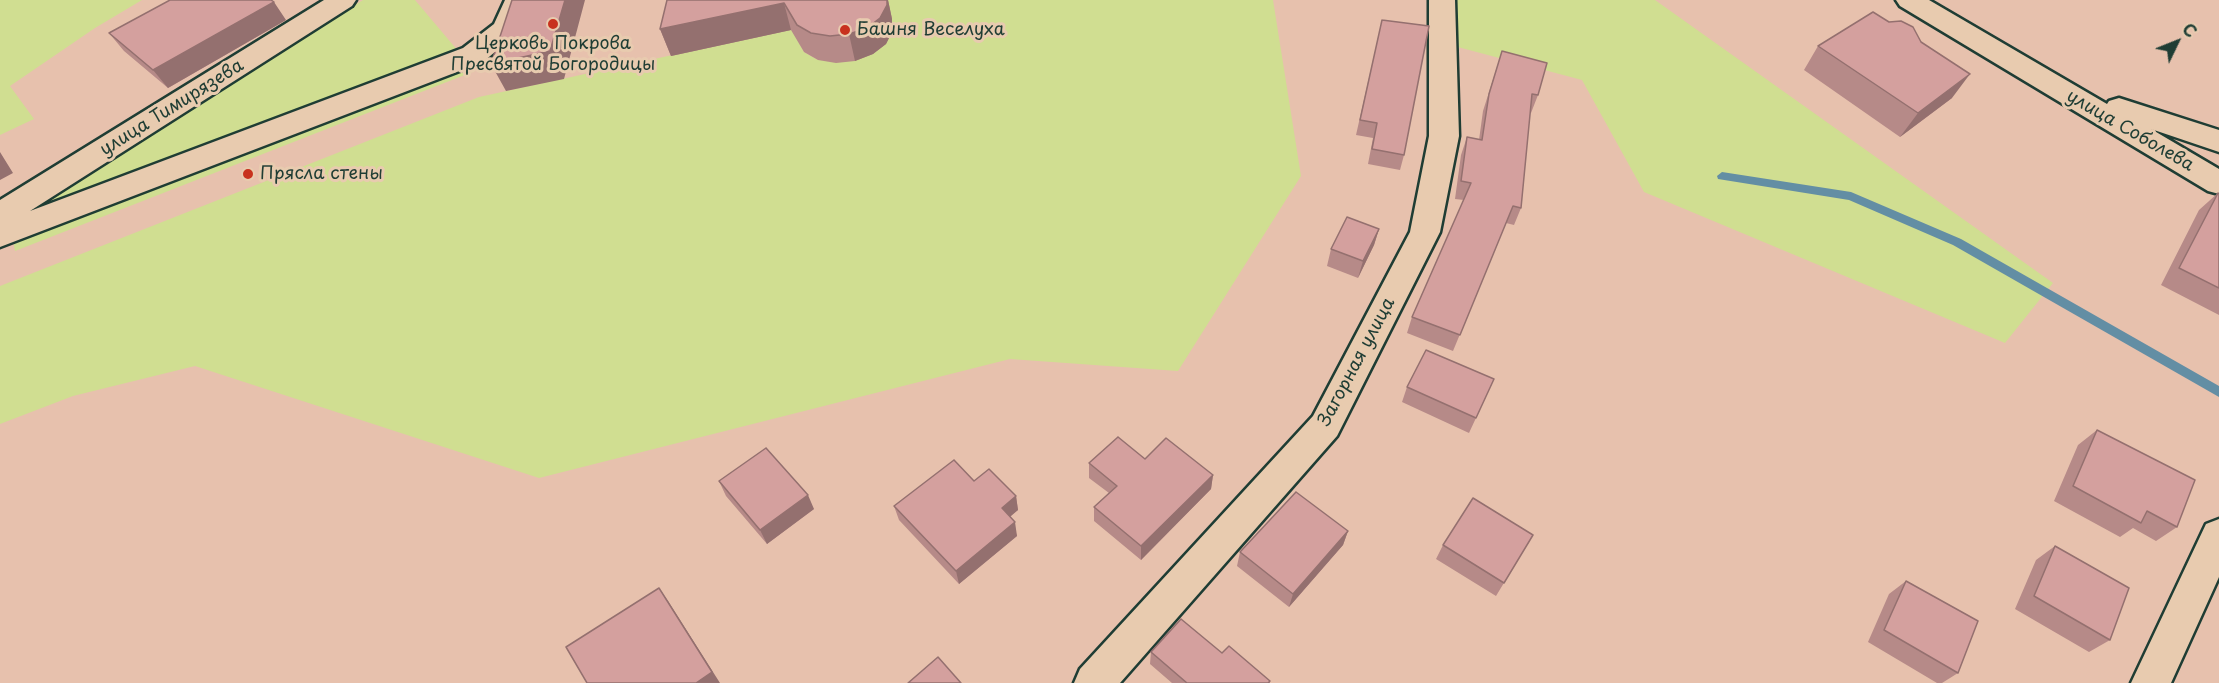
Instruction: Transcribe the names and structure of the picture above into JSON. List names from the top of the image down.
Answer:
{
  "streets": {
    "street": ["улица Тимирязева", "улица Соболева", "Загорная улица"]
  },
  "places": ["Церковь Покрова Пресвятой Богородицы", "Башня Веселуха", "Прясла стены"],
  "north": "top right"
}
